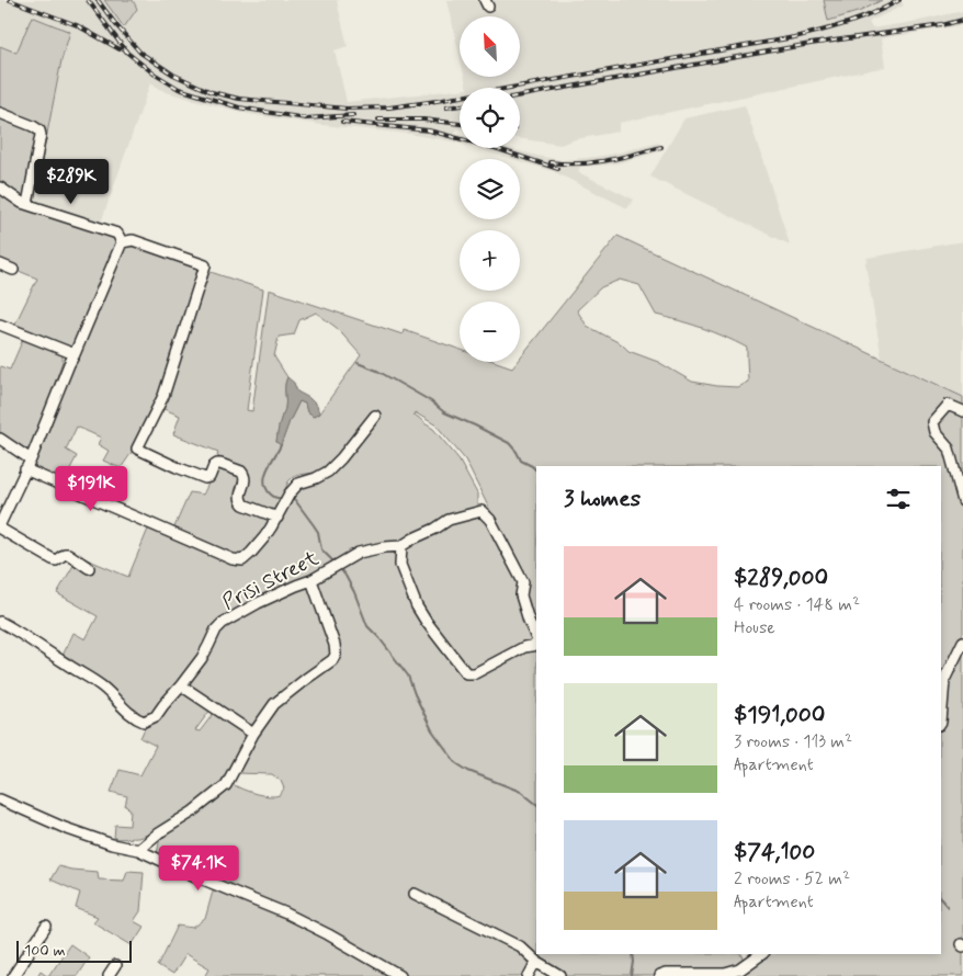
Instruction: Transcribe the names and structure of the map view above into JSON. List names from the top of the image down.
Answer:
{
  "streets": {
    "street": ["Prisi Street"]
  },
  "scale_bar": "100 m",
  "north": "top left",
  "page": {
    "map_buttons": ["+", "−"],
    "price": ["$289K", "$191K", "$74.1K"],
    "heading": "3 homes",
    "list": [
      {
        "name": "$289,000",
        "note": "4 rooms · 148 m² · House"
      },
      {
        "name": "$191,000",
        "note": "3 rooms · 113 m² · Apartment"
      },
      {
        "name": "$74,100",
        "note": "2 rooms · 52 m² · Apartment"
      }
    ],
    "scale": "100 m"
  }
}
